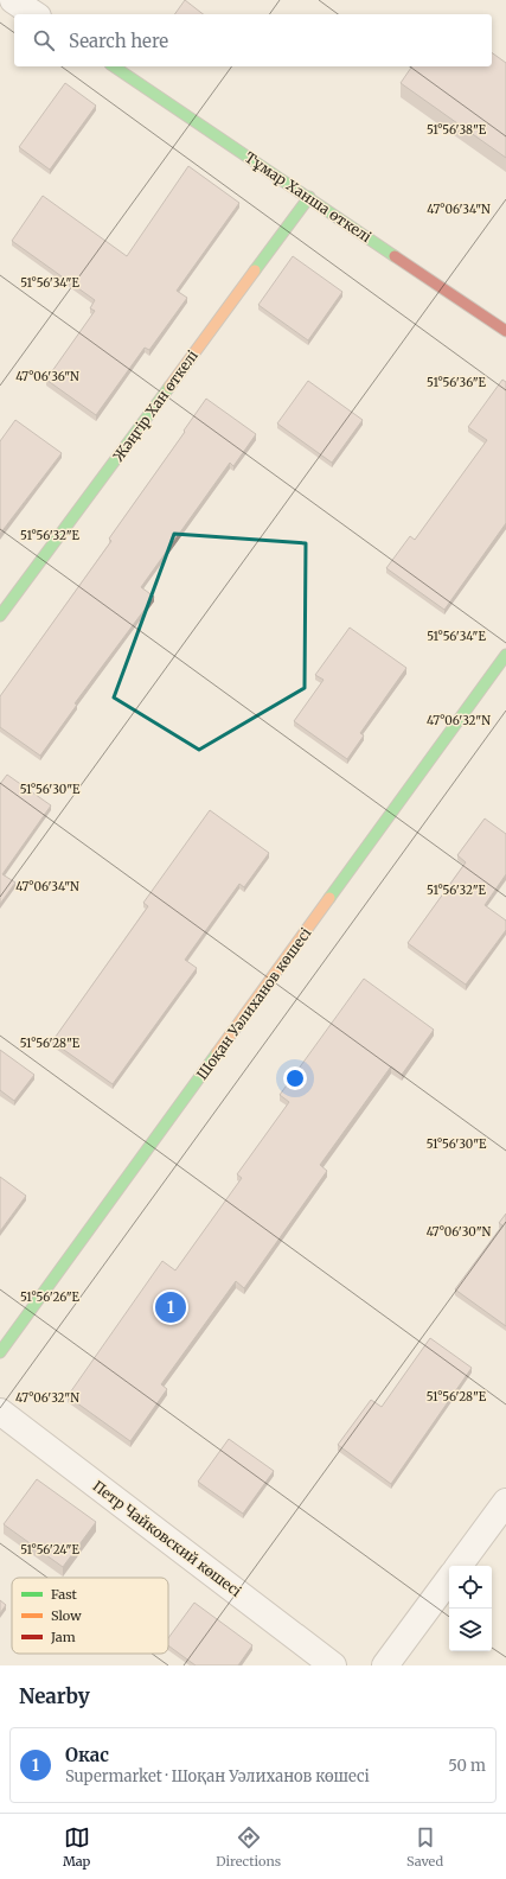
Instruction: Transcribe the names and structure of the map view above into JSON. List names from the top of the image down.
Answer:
{
  "streets": {
    "street": [
      "Тұмар Ханша өткелі",
      "Жәңгір Хан өткелі",
      "Шоқан Уәлиханов көшесі",
      "Петр Чайковский көшесі"
    ]
  },
  "crossings": [
    ["Тұмар Ханша өткелі", "Жәңгір Хан өткелі"]
  ],
  "legend": ["Fast", "Slow", "Jam"],
  "page": {
    "search": "Search here",
    "pins": "1",
    "heading": "Nearby",
    "list": [
      {
        "mark": "1",
        "name": "Окас",
        "note": "Supermarket · Шоқан Уәлиханов көшесі",
        "value": "50 m"
      }
    ],
    "nav": ["Map", "Directions", "Saved"]
  },
  "coordinates": [
    "51°56'38\"E",
    "47°06'34\"N",
    "51°56'34\"E",
    "47°06'36\"N",
    "51°56'36\"E",
    "51°56'32\"E",
    "47°06'32\"N",
    "51°56'30\"E",
    "51°56'28\"E",
    "47°06'30\"N",
    "51°56'26\"E",
    "51°56'24\"E"
  ]
}
